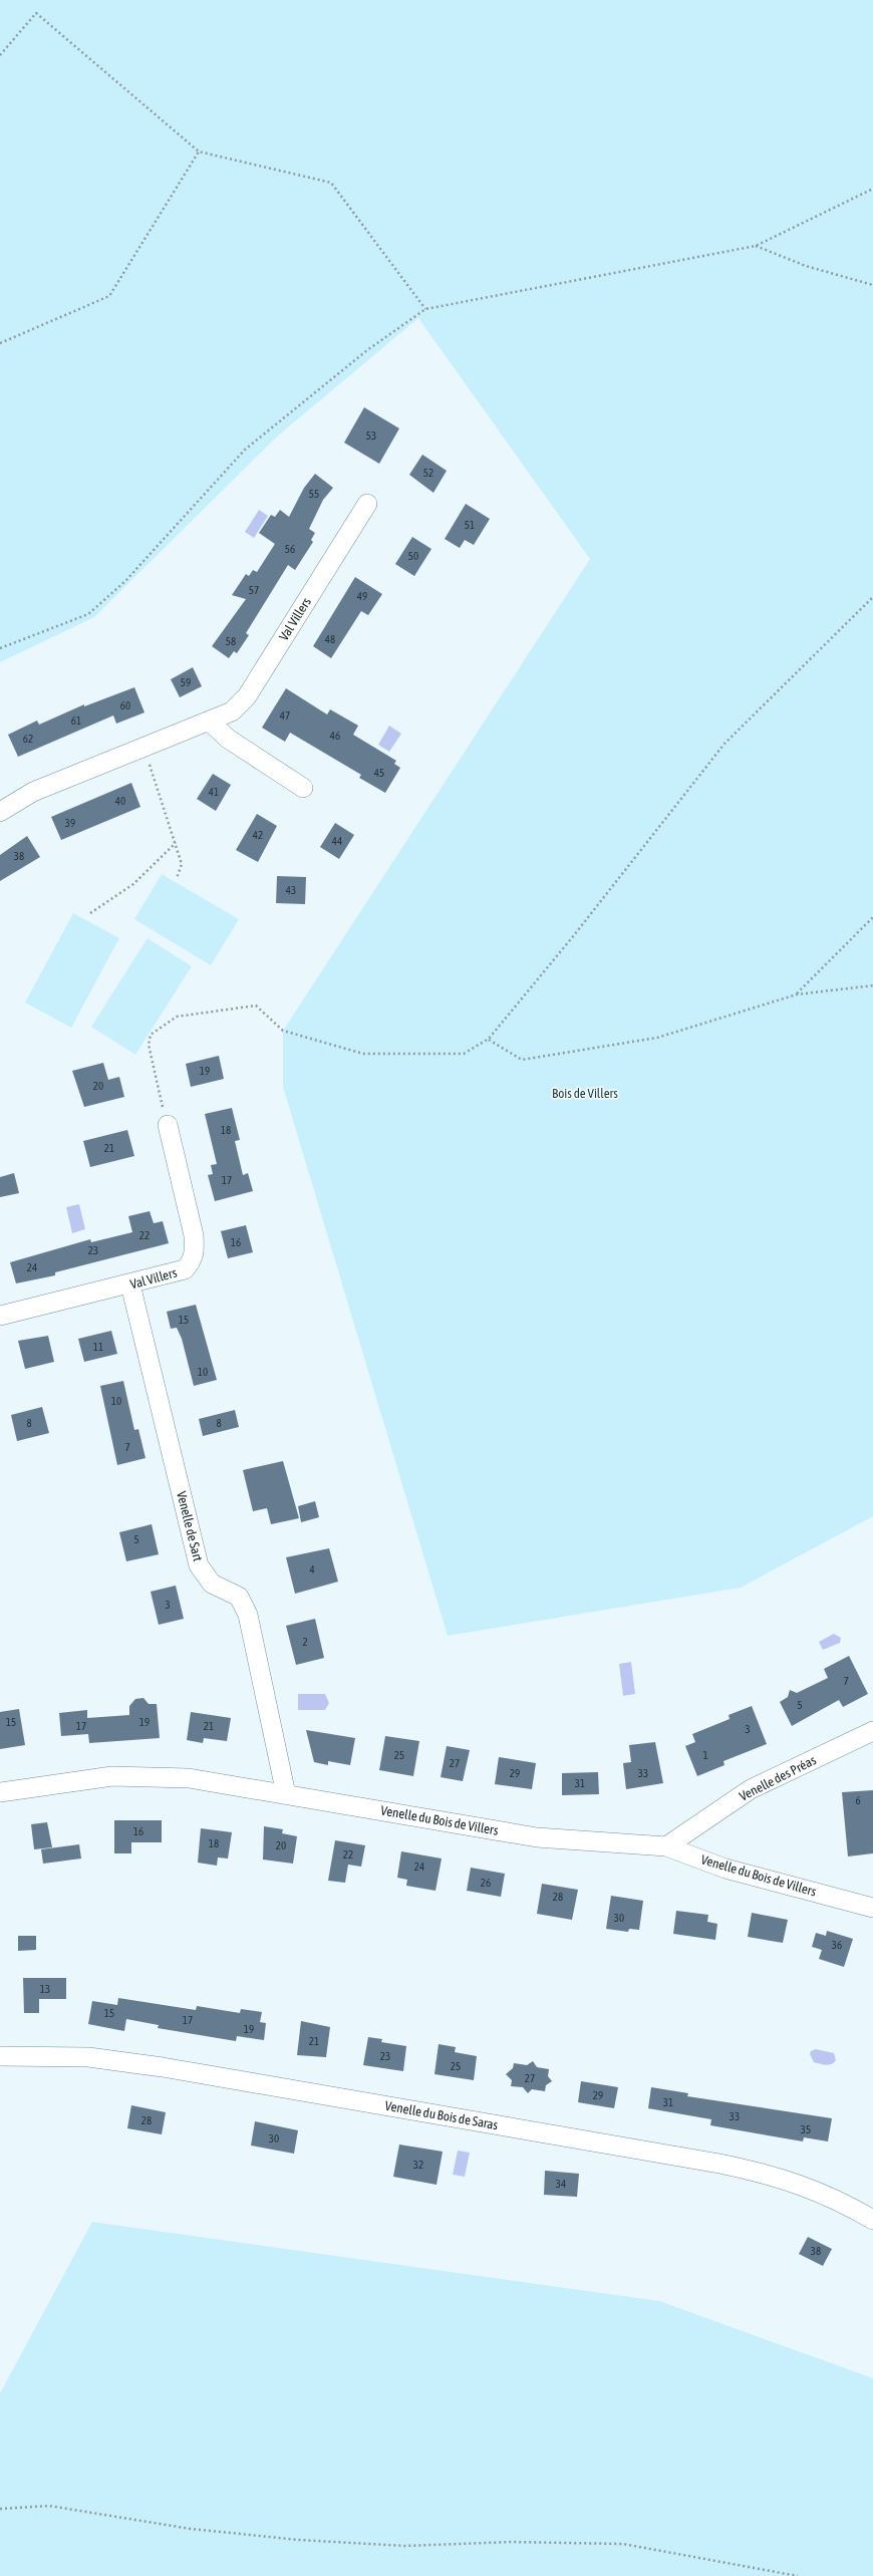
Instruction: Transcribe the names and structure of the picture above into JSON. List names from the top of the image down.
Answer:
{
  "streets": {
    "street": [
      "Val Villers",
      "Venelle de Sart",
      "Venelle des Préas",
      "Venelle du Bois de Villers",
      "Venelle du Bois de Saras"
    ]
  },
  "crossings": [
    ["Val Villers", "Venelle de Sart"],
    ["Venelle de Sart", "Venelle du Bois de Villers"],
    ["Venelle des Préas", "Venelle du Bois de Villers"]
  ],
  "parks": ["Bois de Villers"],
  "house_numbers": [
    "53",
    "52",
    "55",
    "51",
    "56",
    "50",
    "57",
    "49",
    "48",
    "58",
    "59",
    "60",
    "47",
    "61",
    "46",
    "62",
    "45",
    "41",
    "40",
    "39",
    "42",
    "44",
    "38",
    "43",
    "19",
    "20",
    "18",
    "21",
    "17",
    "22",
    "16",
    "23",
    "24",
    "15",
    "11",
    "10",
    "10",
    "8",
    "8",
    "7",
    "5",
    "4",
    "3",
    "2",
    "7",
    "5",
    "15",
    "19",
    "17",
    "21",
    "3",
    "25",
    "1",
    "27",
    "29",
    "33",
    "31",
    "6",
    "16",
    "18",
    "20",
    "22",
    "24",
    "26",
    "28",
    "30",
    "36",
    "13",
    "15",
    "17",
    "19",
    "21",
    "23",
    "25",
    "27",
    "29",
    "31",
    "33",
    "28",
    "35",
    "30",
    "32",
    "34",
    "38"
  ]
}
